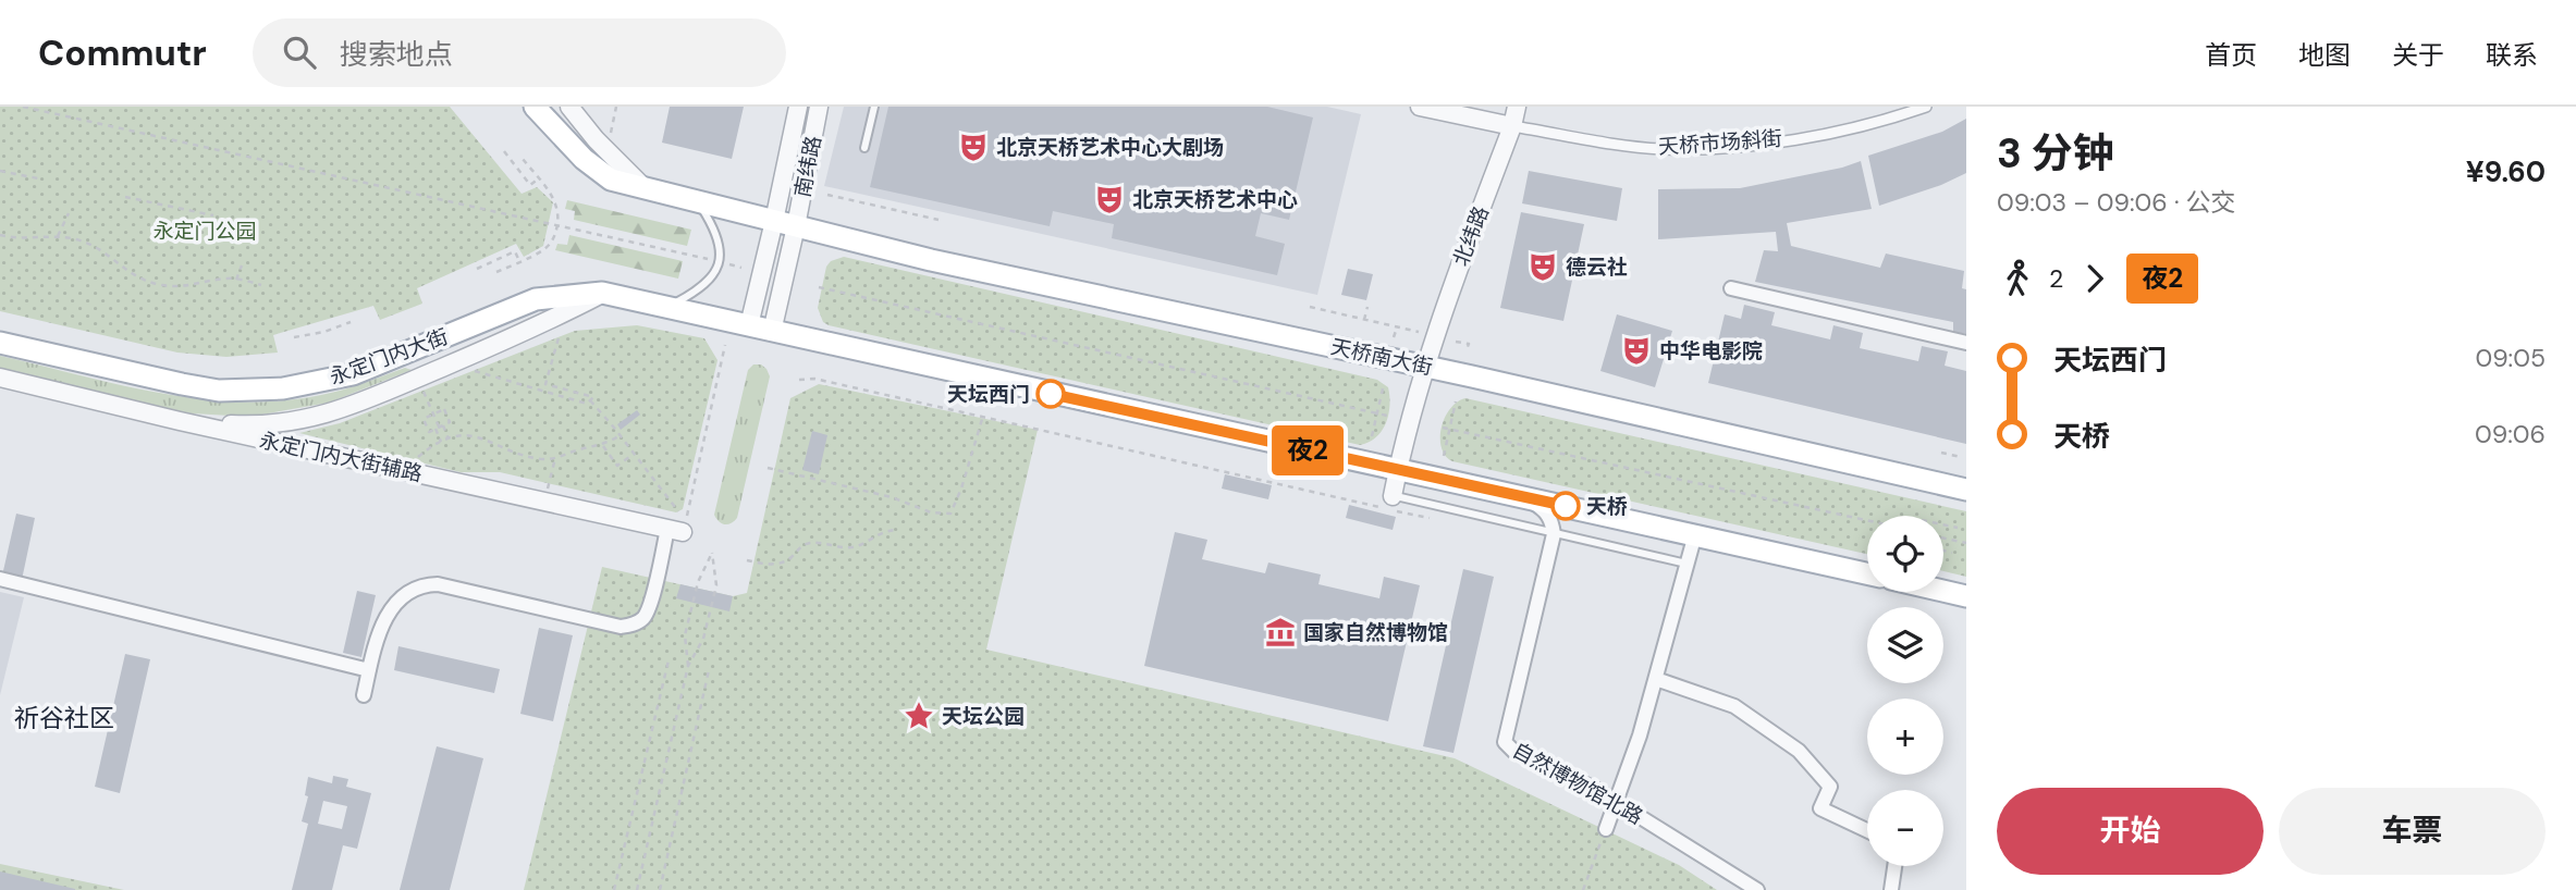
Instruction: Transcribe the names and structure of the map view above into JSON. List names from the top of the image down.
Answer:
{
  "streets": {
    "main road": ["永定门内大街", "天桥南大街"],
    "street": [
      "天桥市场斜街",
      "南纬路",
      "北纬路",
      "永定门内大街辅路",
      "自然博物馆北路"
    ]
  },
  "crossings": [
    ["天桥市场斜街", "北纬路"],
    ["南纬路", "永定门内大街"],
    ["南纬路", "天桥南大街"],
    ["北纬路", "天桥南大街"]
  ],
  "districts": ["祈谷社区"],
  "parks": ["永定门公园"],
  "places": {
    "theatre": [
      "北京天桥艺术中心大剧场",
      "北京天桥艺术中心",
      "德云社",
      "中华电影院"
    ],
    "other": ["天坛西门", "天桥"],
    "museum": ["国家自然博物馆"],
    "place": ["天坛公园"]
  },
  "lines": ["bus line 夜2"],
  "page": {
    "header": "Commutr",
    "search": "搜索地点",
    "nav": [
      "首页",
      "地图",
      "关于",
      "联系"
    ],
    "on_map": "夜2",
    "heading": ["3 分钟", "09:03 – 09:06 · 公交", "¥9.60"],
    "legs": ["2", "夜2"],
    "list": [
      {
        "name": "天坛西门",
        "value": "09:05"
      },
      {
        "name": "天桥",
        "value": "09:06"
      }
    ],
    "map_buttons": ["+", "−"],
    "buttons": ["开始", "车票"]
  }
}
